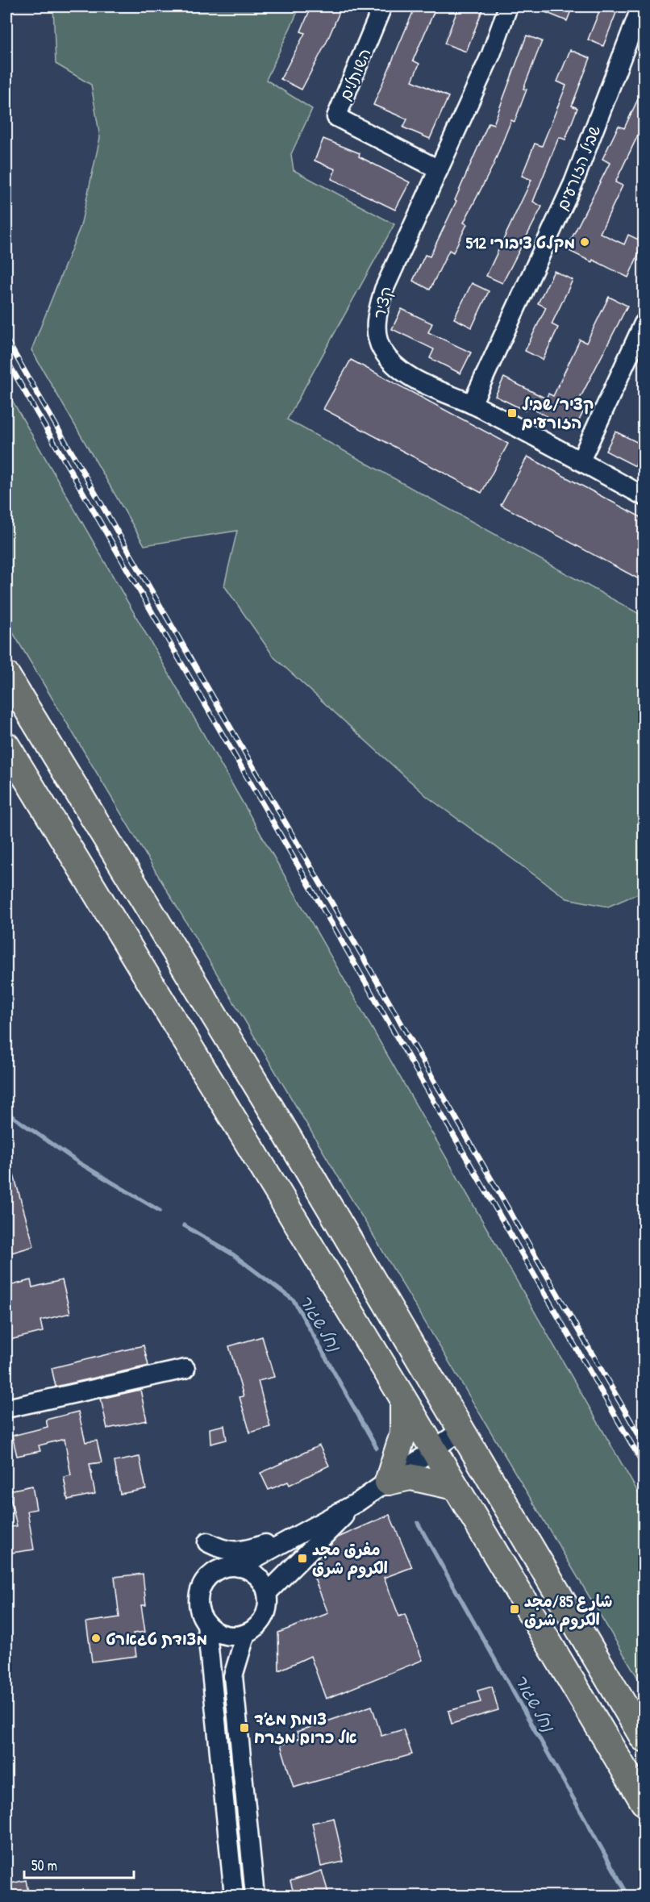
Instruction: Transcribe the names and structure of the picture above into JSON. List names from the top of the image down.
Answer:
{
  "streets": {
    "street": ["השותלים", "שביל הזורעים", "קציר"]
  },
  "crossings": [
    ["השותלים", "קציר"],
    ["שביל הזורעים", "קציר"]
  ],
  "water": ["נחל שגור"],
  "places": {
    "other": ["מקלט ציבורי 512", "מצודת טגארט"],
    "transit": [
      "קציר/שביל הזורעים",
      "مفرق مجد الكروم شرق",
      "شارع 85/مجد الكروم شرق",
      "צומת מג׳ד אל כרום מזרח"
    ]
  },
  "scale_bar": "50 m"
}
